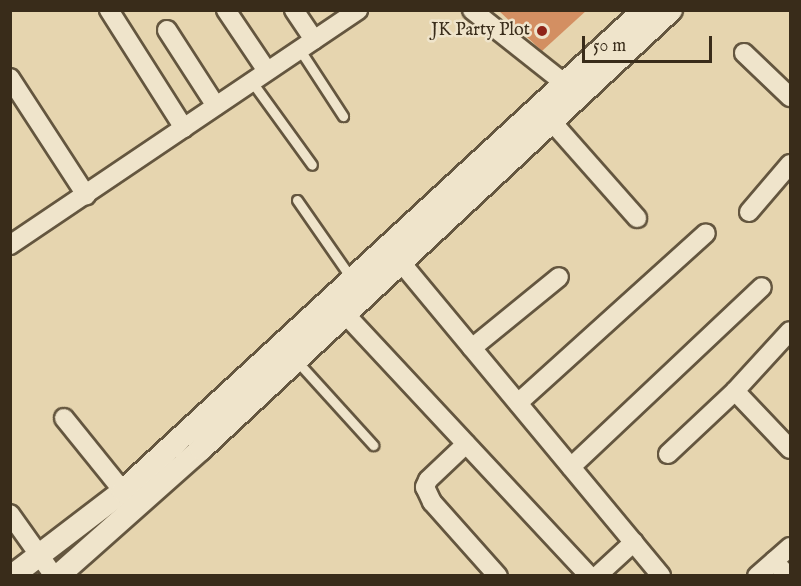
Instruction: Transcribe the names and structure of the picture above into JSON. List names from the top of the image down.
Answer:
{
  "places": ["JK Party Plot"],
  "scale_bar": "50 m"
}
